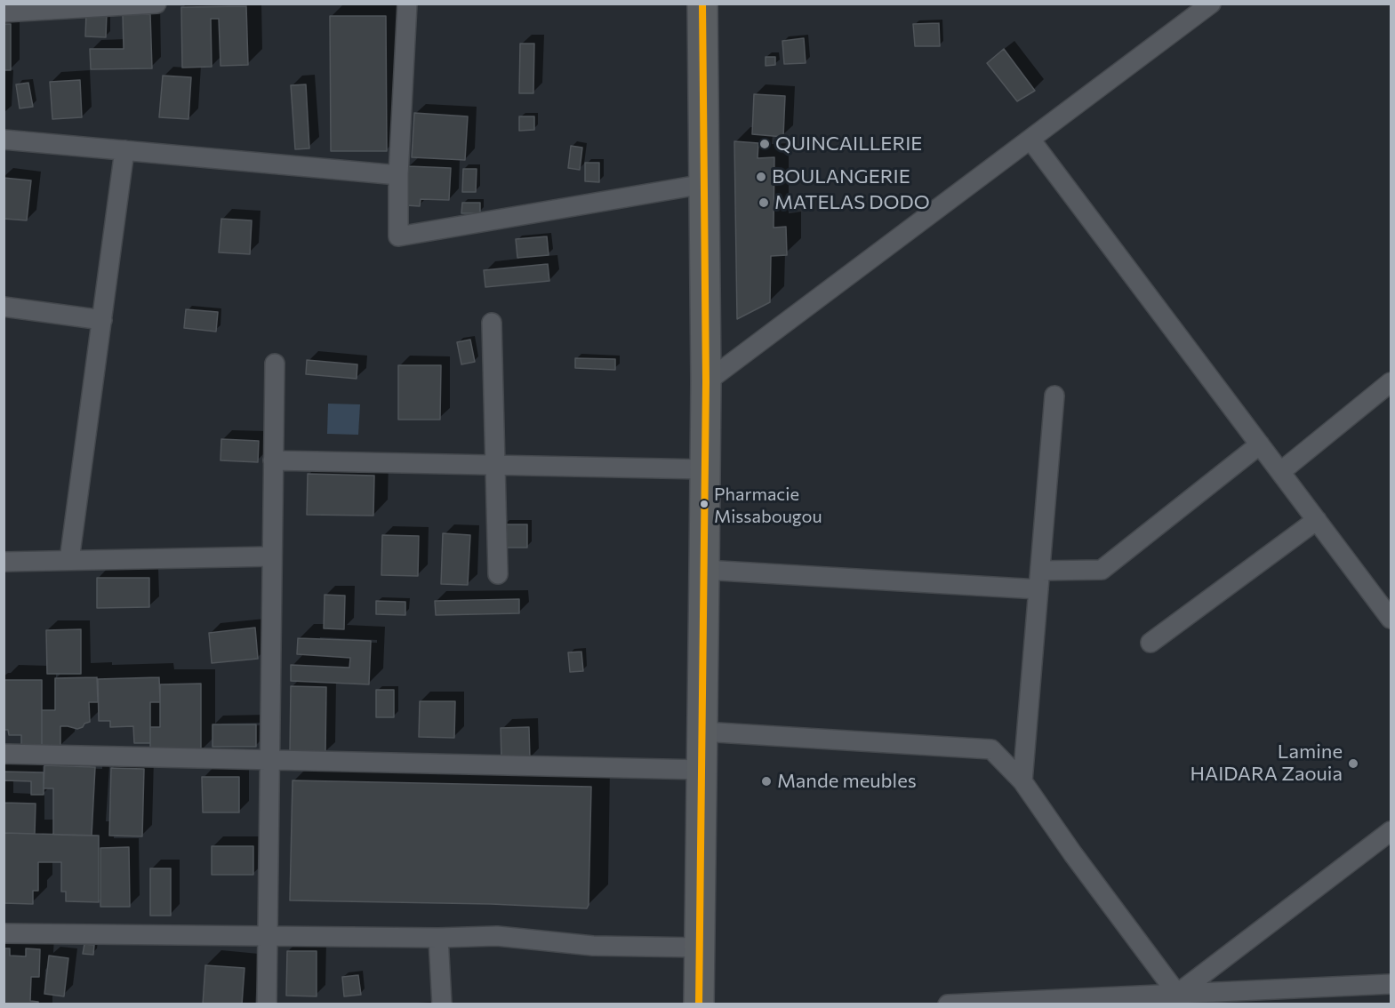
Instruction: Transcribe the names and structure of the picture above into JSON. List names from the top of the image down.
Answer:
{
  "places": [
    "QUINCAILLERIE",
    "BOULANGERIE",
    "MATELAS DODO",
    "Pharmacie Missabougou",
    "Lamine HAIDARA Zaouia",
    "Mande meubles"
  ]
}
